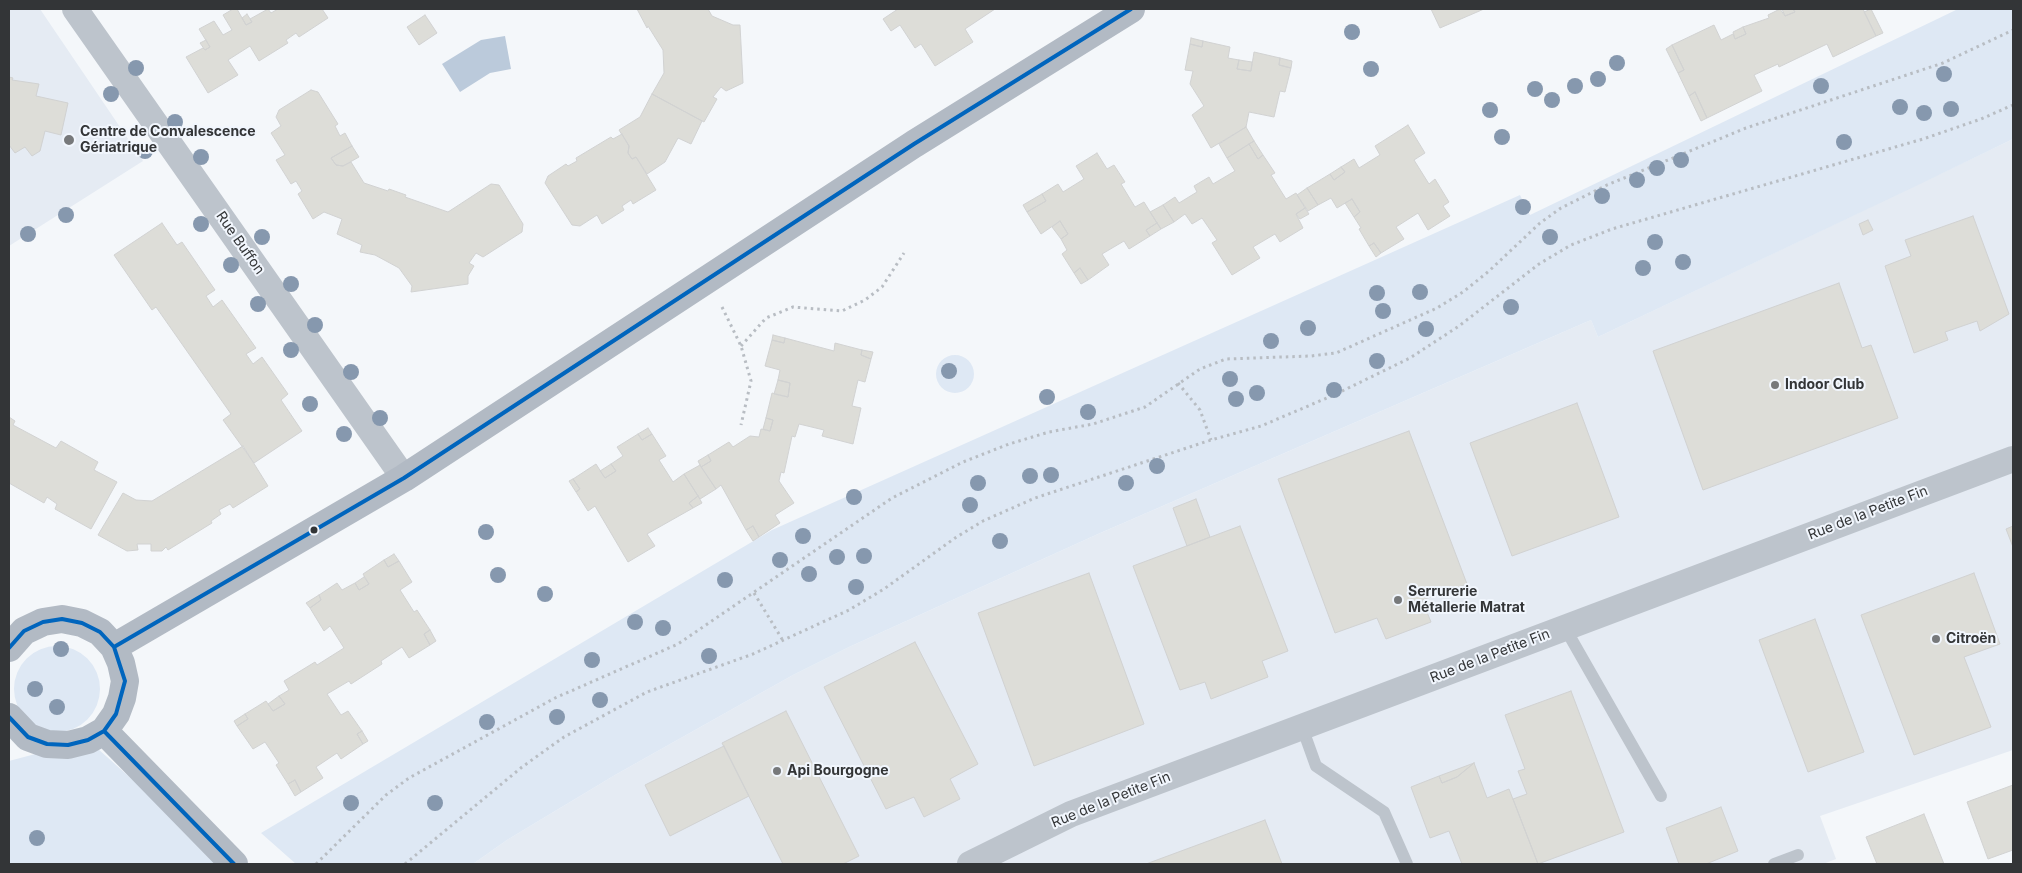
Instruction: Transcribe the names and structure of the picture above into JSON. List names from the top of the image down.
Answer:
{
  "streets": {
    "street": ["Rue Buffon", "Rue de la Petite Fin"]
  },
  "places": [
    "Centre de Convalescence Gériatrique",
    "Indoor Club",
    "Serrurerie Métallerie Matrat",
    "Citroën",
    "Api Bourgogne"
  ]
}
